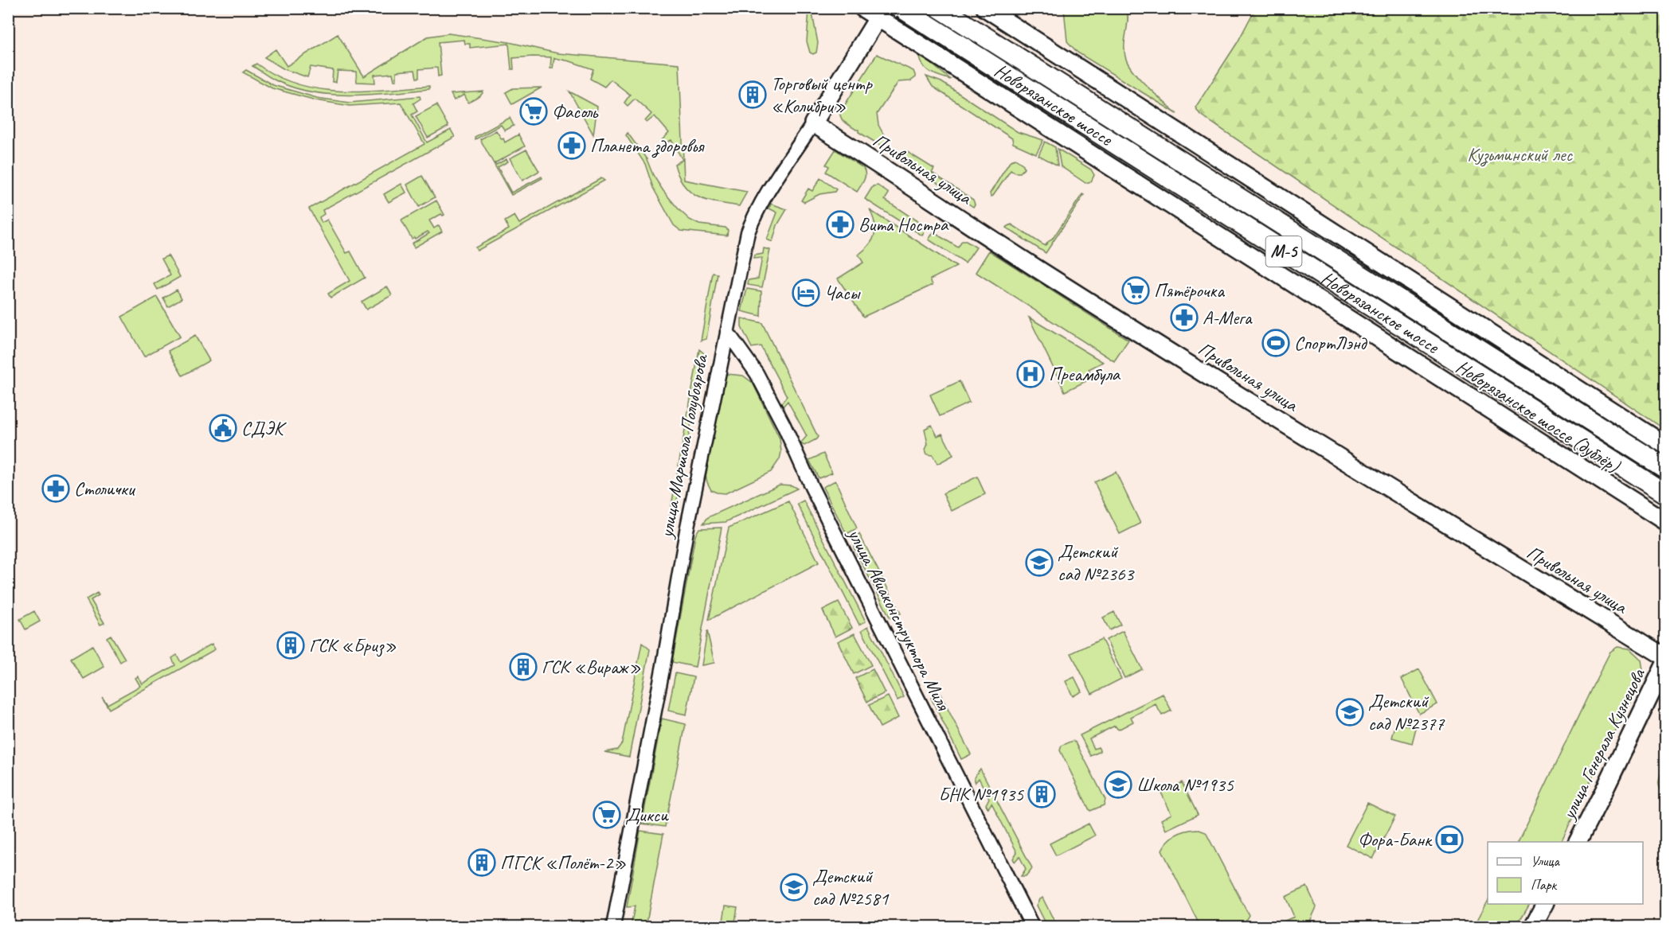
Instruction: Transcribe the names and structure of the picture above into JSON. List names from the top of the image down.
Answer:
{
  "streets": {
    "highway": ["Новорязанское шоссе", "М-5"],
    "main road": [
      "Привольная улица",
      "Новорязанское шоссе (дублёр)",
      "улица Маршала Полубоярова",
      "улица Генерала Кузнецова"
    ],
    "street": ["улица Авиаконструктора Миля"]
  },
  "crossings": [
    ["Привольная улица", "улица Маршала Полубоярова"],
    ["Новорязанское шоссе (дублёр)", "улица Маршала Полубоярова"],
    ["улица Маршала Полубоярова", "улица Авиаконструктора Миля"]
  ],
  "parks": ["Кузьминский лес"],
  "places": {
    "building": [
      "Торговый центр «Колибри»",
      "ГСК «Бриз»",
      "ГСК «Вираж»",
      "БНК №1935",
      "ПГСК «Полёт-2»"
    ],
    "supermarket": ["Фасоль", "Пятёрочка", "Дикси"],
    "pharmacy": [
      "Планета здоровья",
      "Вита Ностра",
      "А-Мега",
      "Столички"
    ],
    "hotel": ["Часы"],
    "sports": ["СпортЛэнд"],
    "hospital": ["Преамбула"],
    "public building": ["СДЭК"],
    "school or university": [
      "Детский сад №2363",
      "Детский сад №2377",
      "Школа №1935",
      "Детский сад №2581"
    ],
    "bank": ["Фора-Банк"]
  },
  "legend": ["Улица", "Парк"]
}
